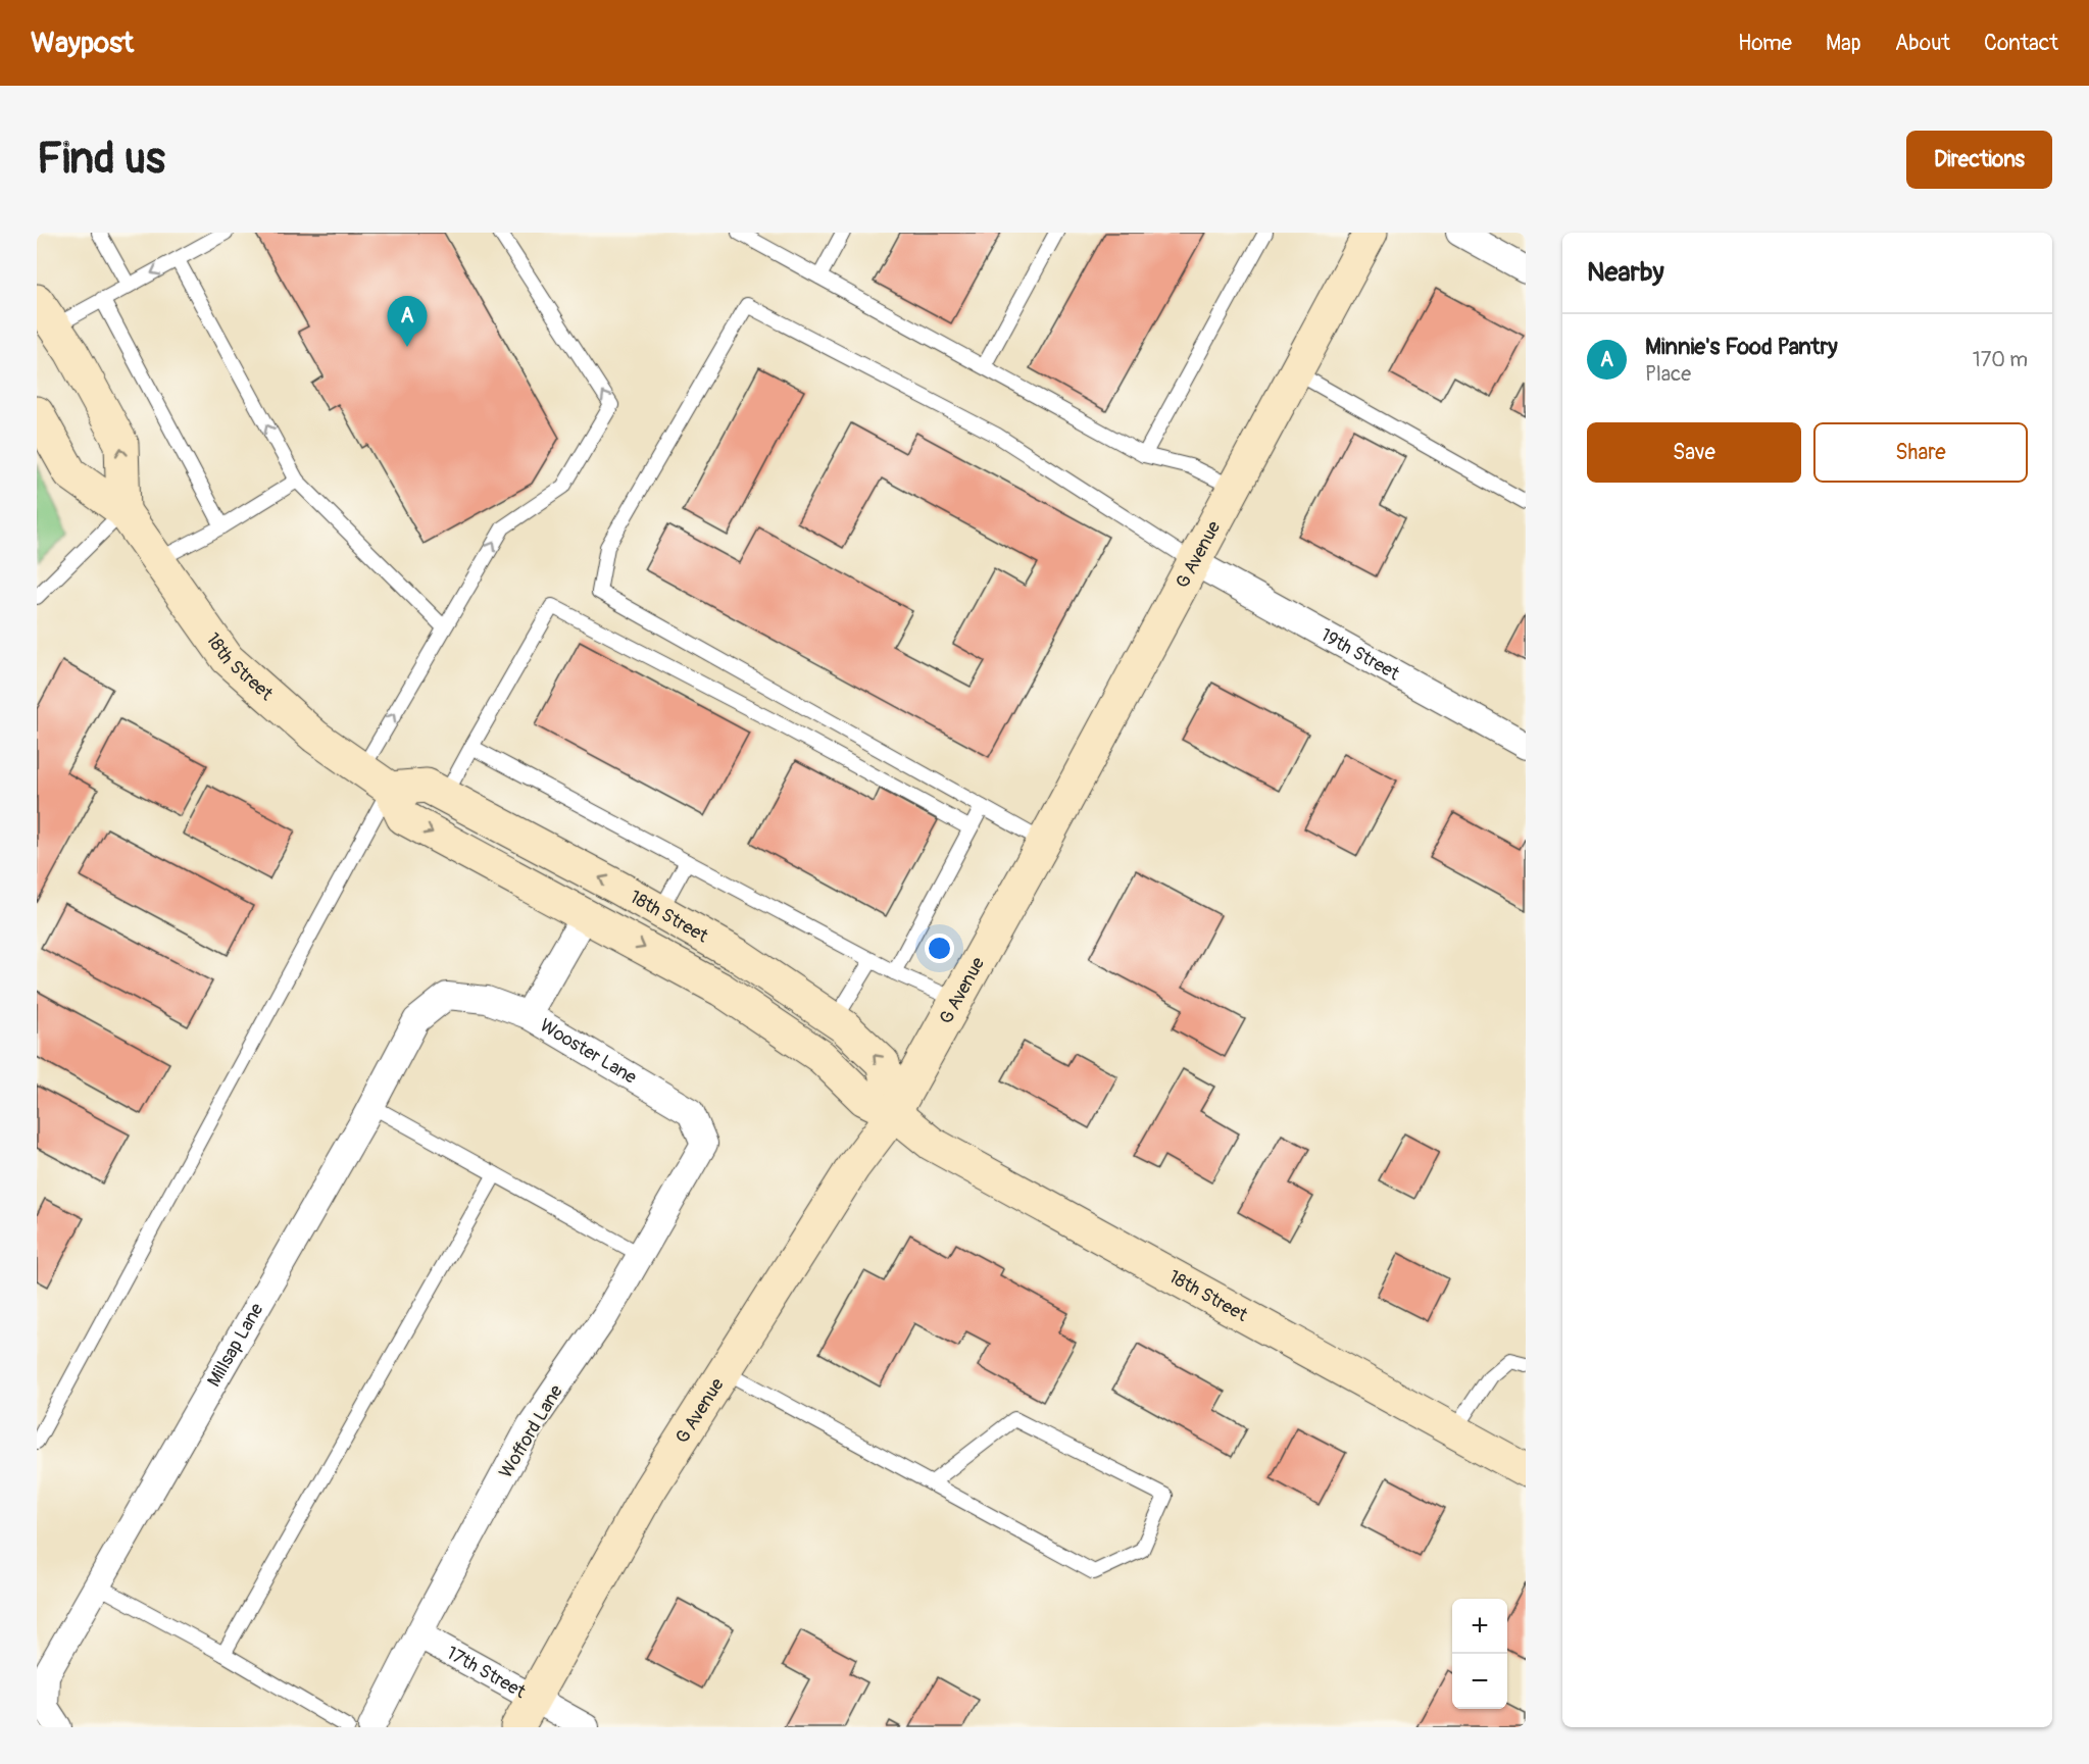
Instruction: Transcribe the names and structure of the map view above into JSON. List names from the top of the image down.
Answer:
{
  "streets": {
    "street": [
      "G Avenue",
      "19th Street",
      "18th Street",
      "Wooster Lane",
      "Millsap Lane",
      "Wofford Lane",
      "17th Street"
    ]
  },
  "crossings": [
    ["G Avenue", "19th Street"],
    ["G Avenue", "18th Street"],
    ["G Avenue", "17th Street"],
    ["Wooster Lane", "Millsap Lane"],
    ["Wooster Lane", "Wofford Lane"],
    ["Wofford Lane", "17th Street"]
  ],
  "page": {
    "header": "Waypost",
    "nav": [
      "Home",
      "Map",
      "About",
      "Contact"
    ],
    "buttons": [
      "Directions",
      ["Save", "Share"]
    ],
    "title": "Find us",
    "heading": "Nearby",
    "pins": "A",
    "list": [
      {
        "mark": "A",
        "name": "Minnie's Food Pantry",
        "note": "Place",
        "value": "170 m"
      }
    ],
    "map_buttons": ["+", "−"]
  }
}
